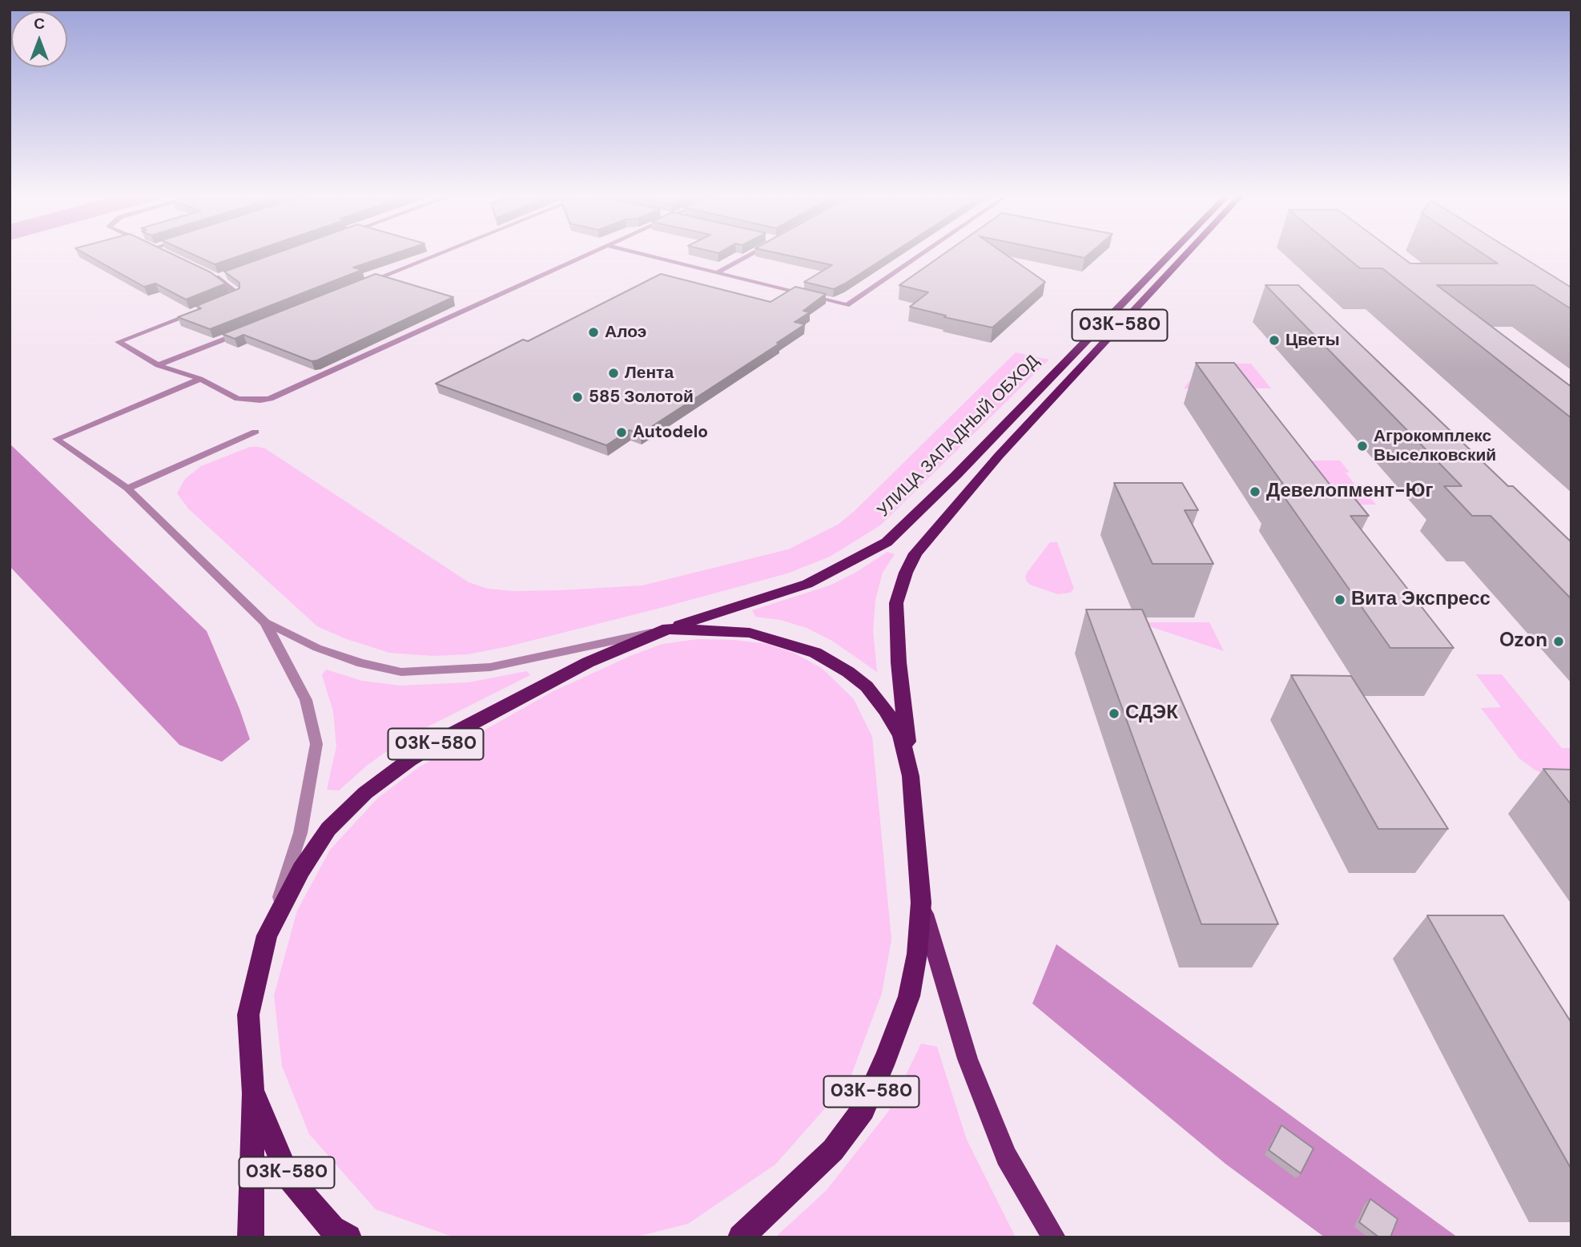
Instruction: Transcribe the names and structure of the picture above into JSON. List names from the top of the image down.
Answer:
{
  "streets": {
    "highway": ["03К-580", "УЛИЦА ЗАПАДНЫЙ ОБХОД"]
  },
  "crossings": [
    ["03К-580", "УЛИЦА ЗАПАДНЫЙ ОБХОД"]
  ],
  "places": [
    "Алоэ",
    "Цветы",
    "Лента",
    "585 Золотой",
    "Autodelo",
    "Агрокомплекс Выселковский",
    "Девелопмент-Юг",
    "Вита Экспресс",
    "Ozon",
    "СДЭК"
  ],
  "north": "top"
}
